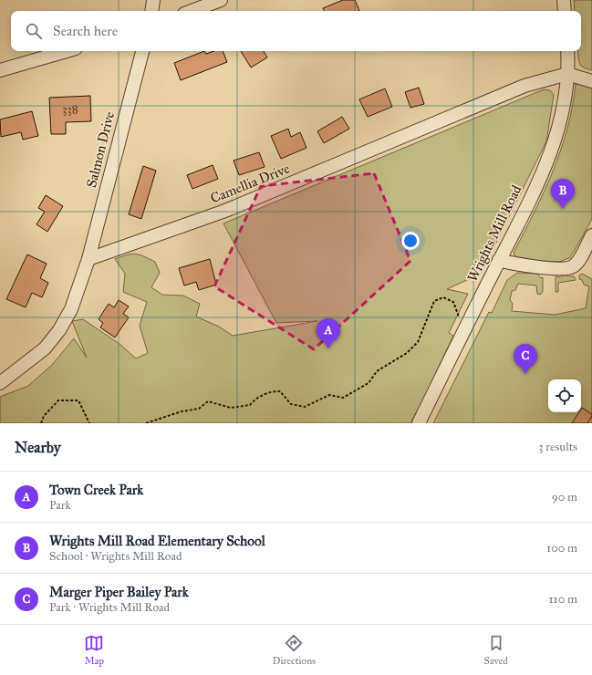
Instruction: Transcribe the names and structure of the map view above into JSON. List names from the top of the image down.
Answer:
{
  "streets": {
    "street": ["Salmon Drive", "Camellia Drive", "Wrights Mill Road"]
  },
  "crossings": [
    ["Salmon Drive", "Camellia Drive"],
    ["Camellia Drive", "Wrights Mill Road"]
  ],
  "house_numbers": ["338"],
  "page": {
    "search": "Search here",
    "pins": ["B", "A", "C"],
    "heading": ["Nearby", "3 results"],
    "list": [
      {
        "mark": "A",
        "name": "Town Creek Park",
        "note": "Park",
        "value": "90 m"
      },
      {
        "mark": "B",
        "name": "Wrights Mill Road Elementary School",
        "note": "School · Wrights Mill Road",
        "value": "100 m"
      },
      {
        "mark": "C",
        "name": "Marger Piper Bailey Park",
        "note": "Park · Wrights Mill Road",
        "value": "110 m"
      }
    ],
    "nav": ["Map", "Directions", "Saved"]
  }
}
